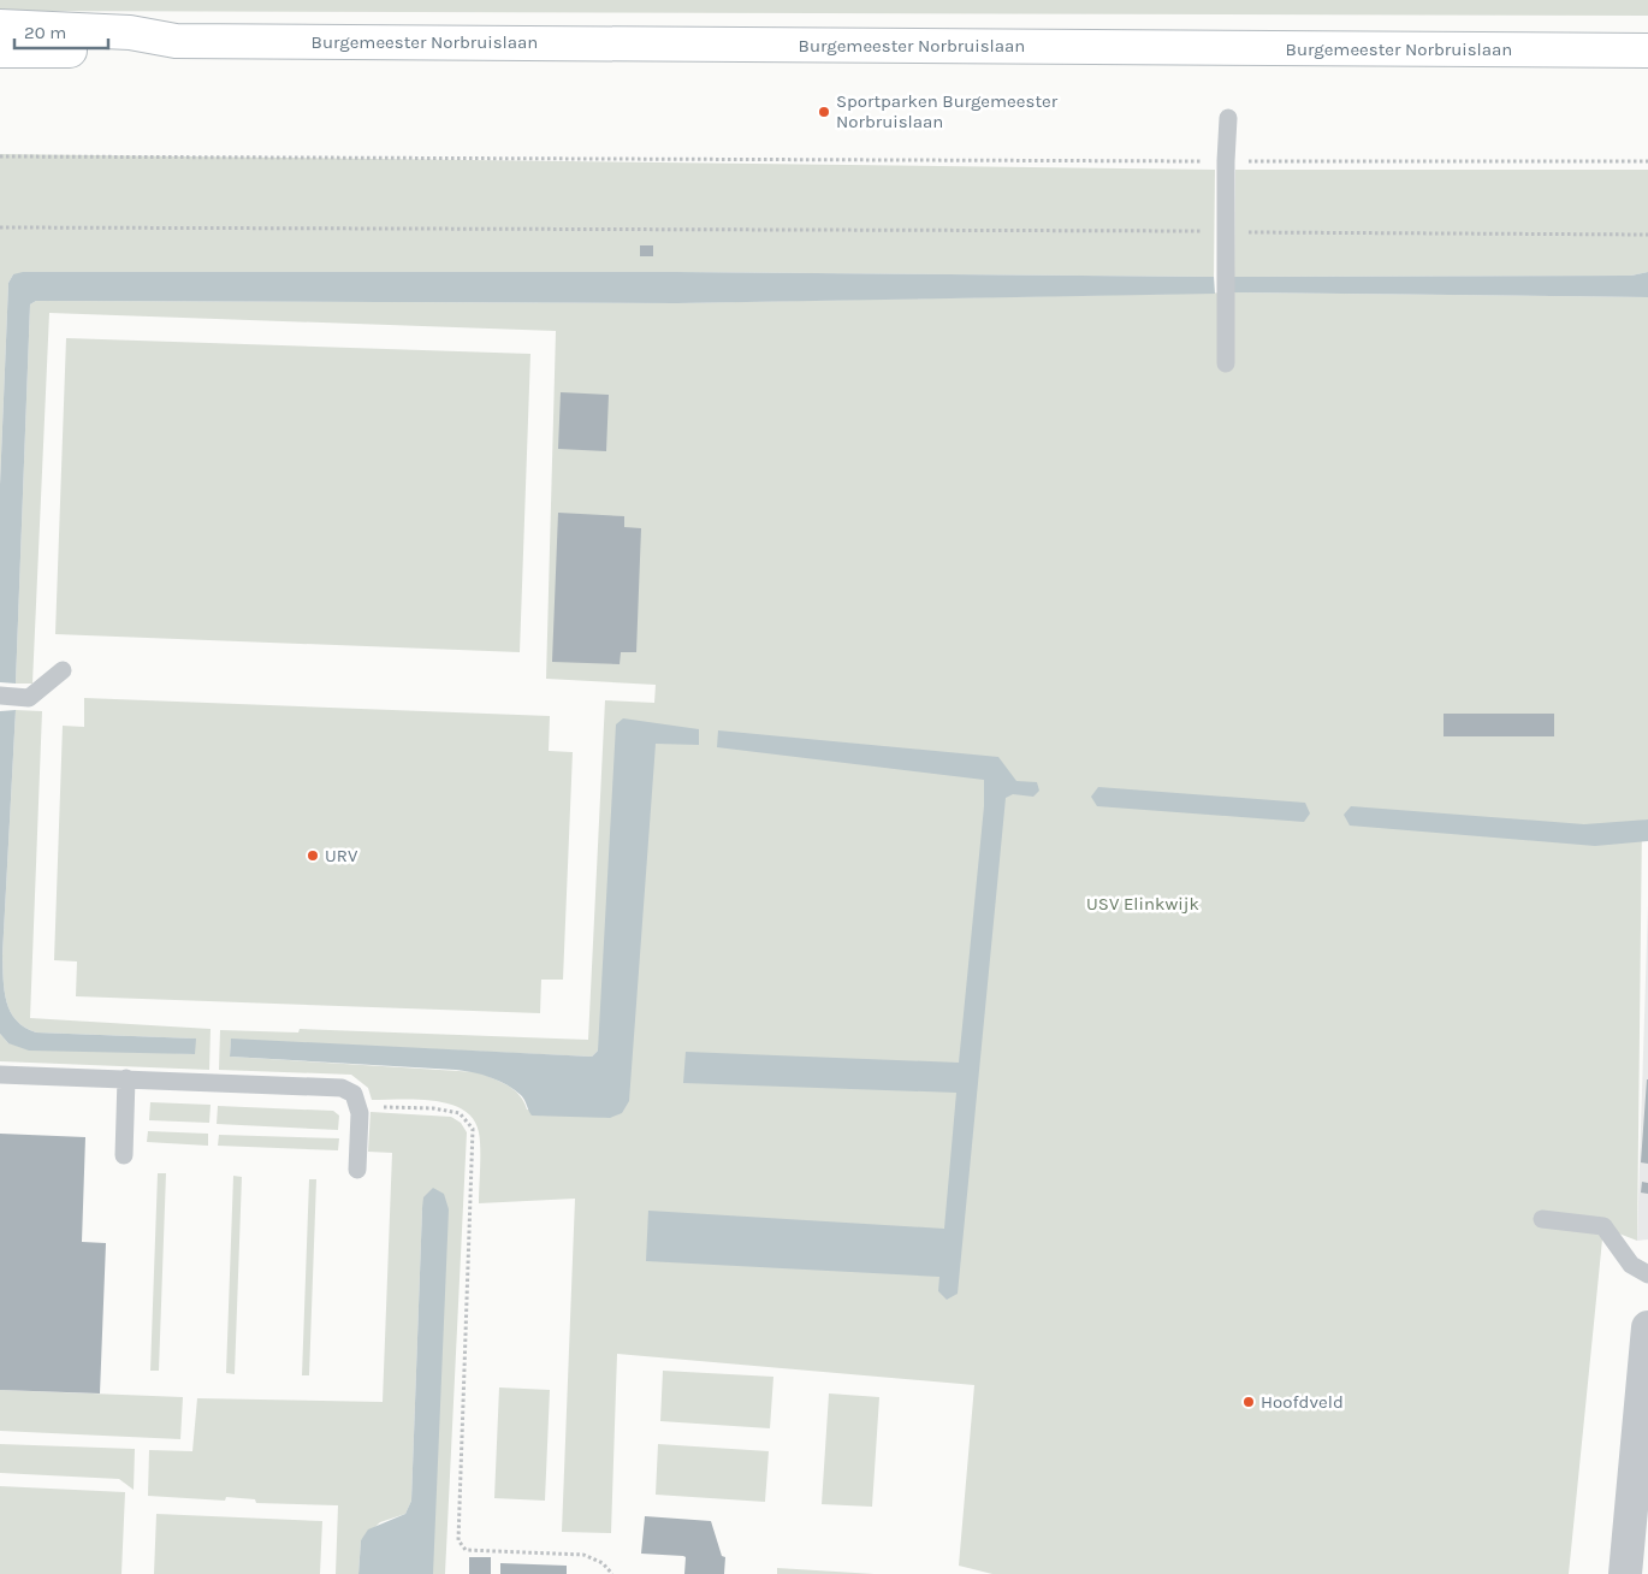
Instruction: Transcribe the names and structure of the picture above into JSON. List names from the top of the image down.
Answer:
{
  "streets": {
    "main road": ["Burgemeester Norbruislaan"]
  },
  "parks": ["USV Elinkwijk"],
  "places": ["Sportparken Burgemeester Norbruislaan", "URV", "Hoofdveld"],
  "scale_bar": "20 m"
}
